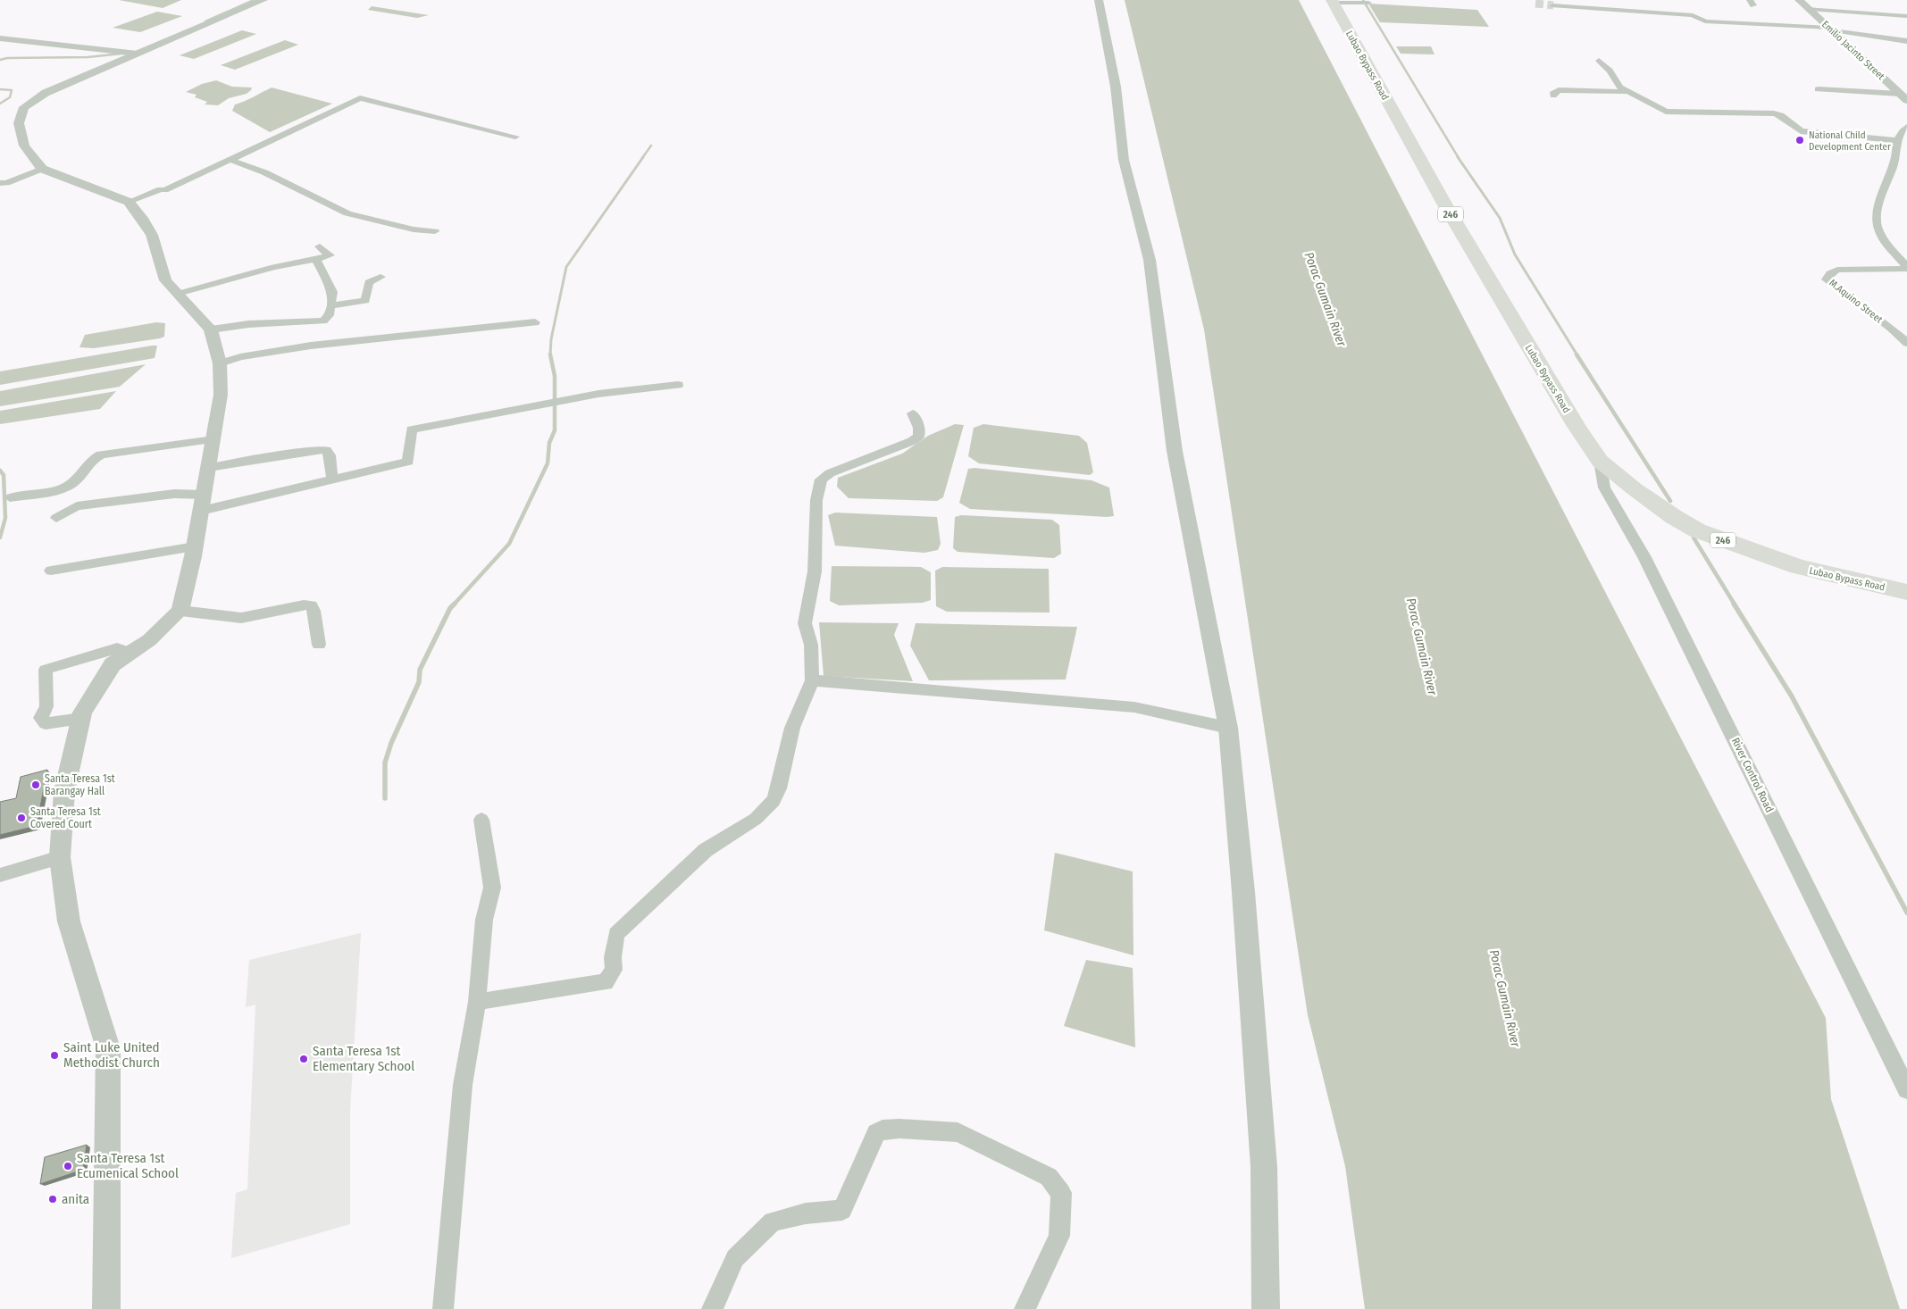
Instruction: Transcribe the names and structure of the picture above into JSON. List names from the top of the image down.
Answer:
{
  "streets": {
    "highway": ["Lubao Bypass Road", "246"],
    "street": ["Emilio Jacinto Street", "M.Aquino Street", "River Control Road"]
  },
  "crossings": [
    ["Lubao Bypass Road", "River Control Road"]
  ],
  "water": ["Porac Gumain River"],
  "places": [
    "National Child Development Center",
    "Santa Teresa 1st Barangay Hall",
    "Santa Teresa 1st Covered Court",
    "Saint Luke United Methodist Church",
    "Santa Teresa 1st Elementary School",
    "Santa Teresa 1st Ecumenical School",
    "anita"
  ]
}
